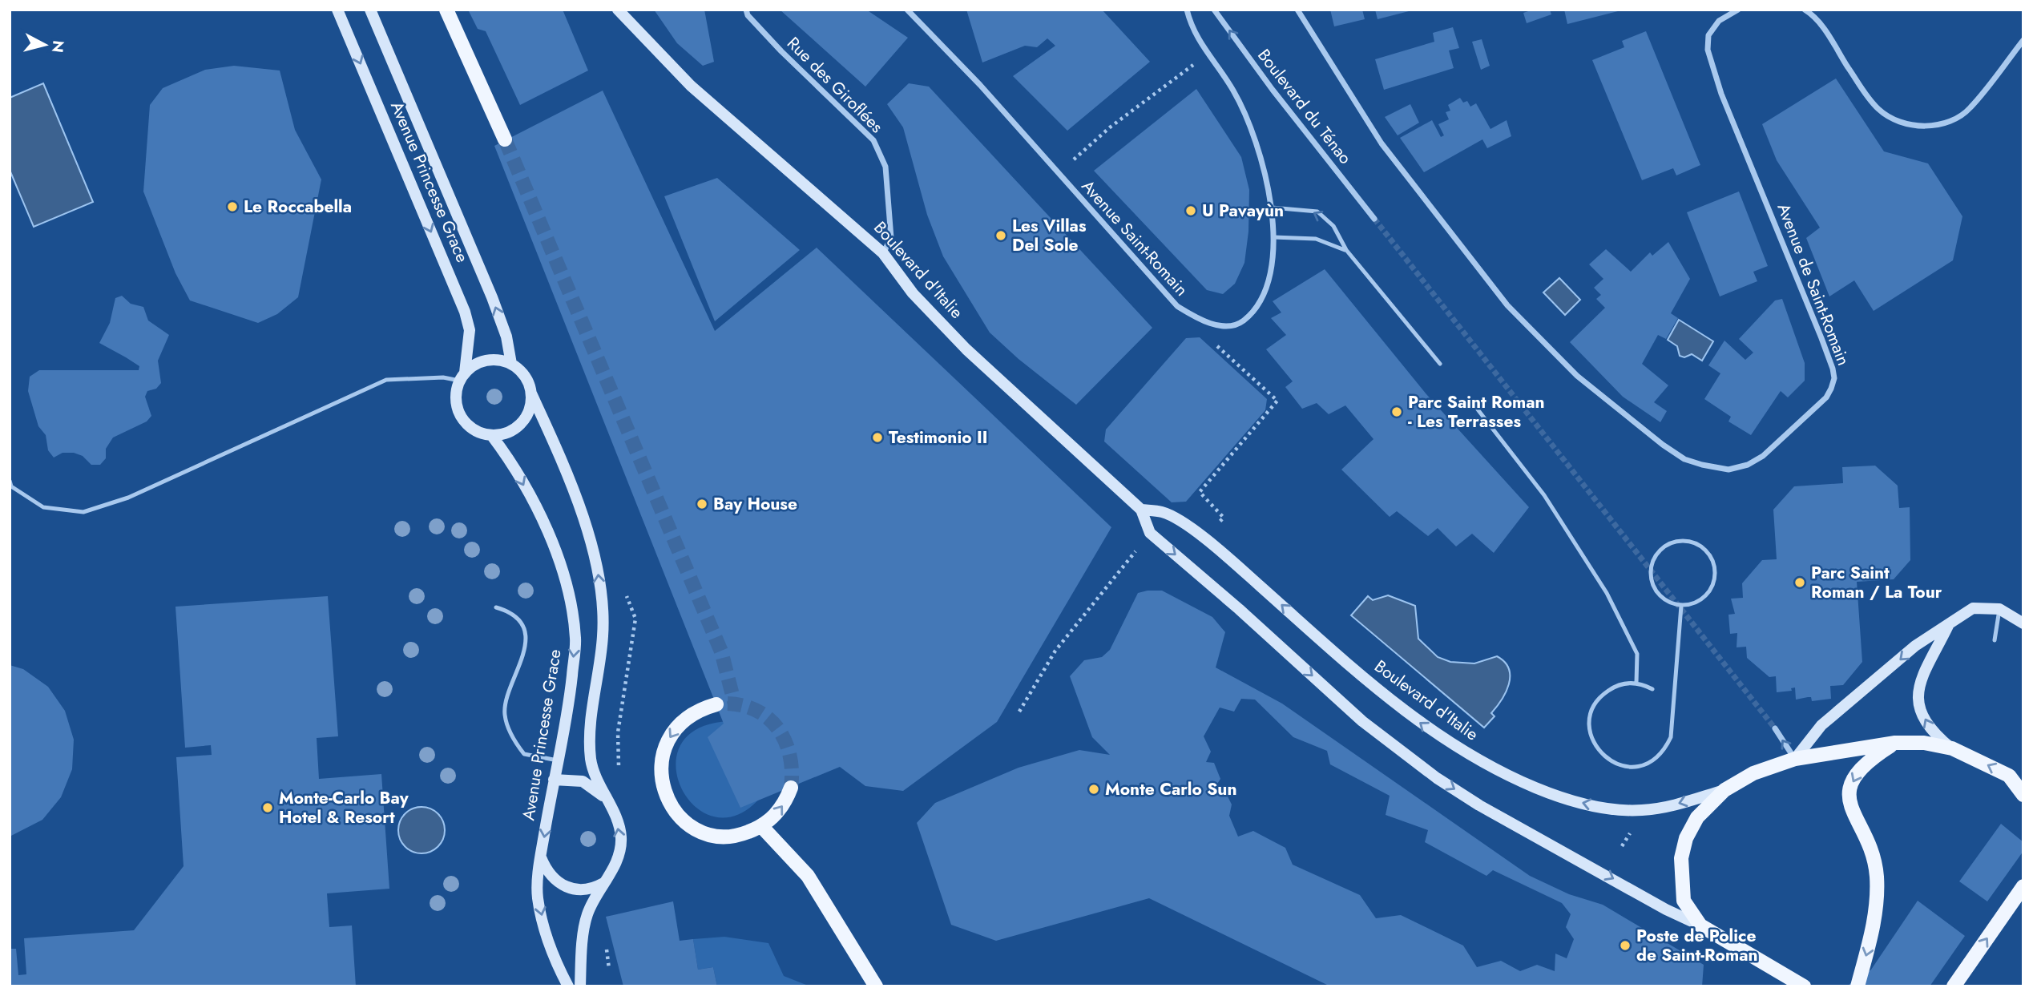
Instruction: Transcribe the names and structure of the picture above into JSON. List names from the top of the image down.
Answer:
{
  "streets": {
    "main road": ["Boulevard d'Italie"],
    "street": [
      "Rue des Giroflées",
      "Boulevard du Ténao",
      "Avenue Princesse Grace",
      "Avenue Saint-Romain",
      "Avenue de Saint-Romain"
    ]
  },
  "crossings": [
    ["Rue des Giroflées", "Boulevard d'Italie"]
  ],
  "one_way": ["Boulevard du Ténao"],
  "places": [
    "Le Roccabella",
    "U Pavayùn",
    "Les Villas Del Sole",
    "Parc Saint Roman - Les Terrasses",
    "Testimonio II",
    "Bay House",
    "Parc Saint Roman / La Tour",
    "Monte Carlo Sun",
    "Monte-Carlo Bay Hotel & Resort",
    "Poste de Police de Saint-Roman"
  ],
  "north": "right"
}
